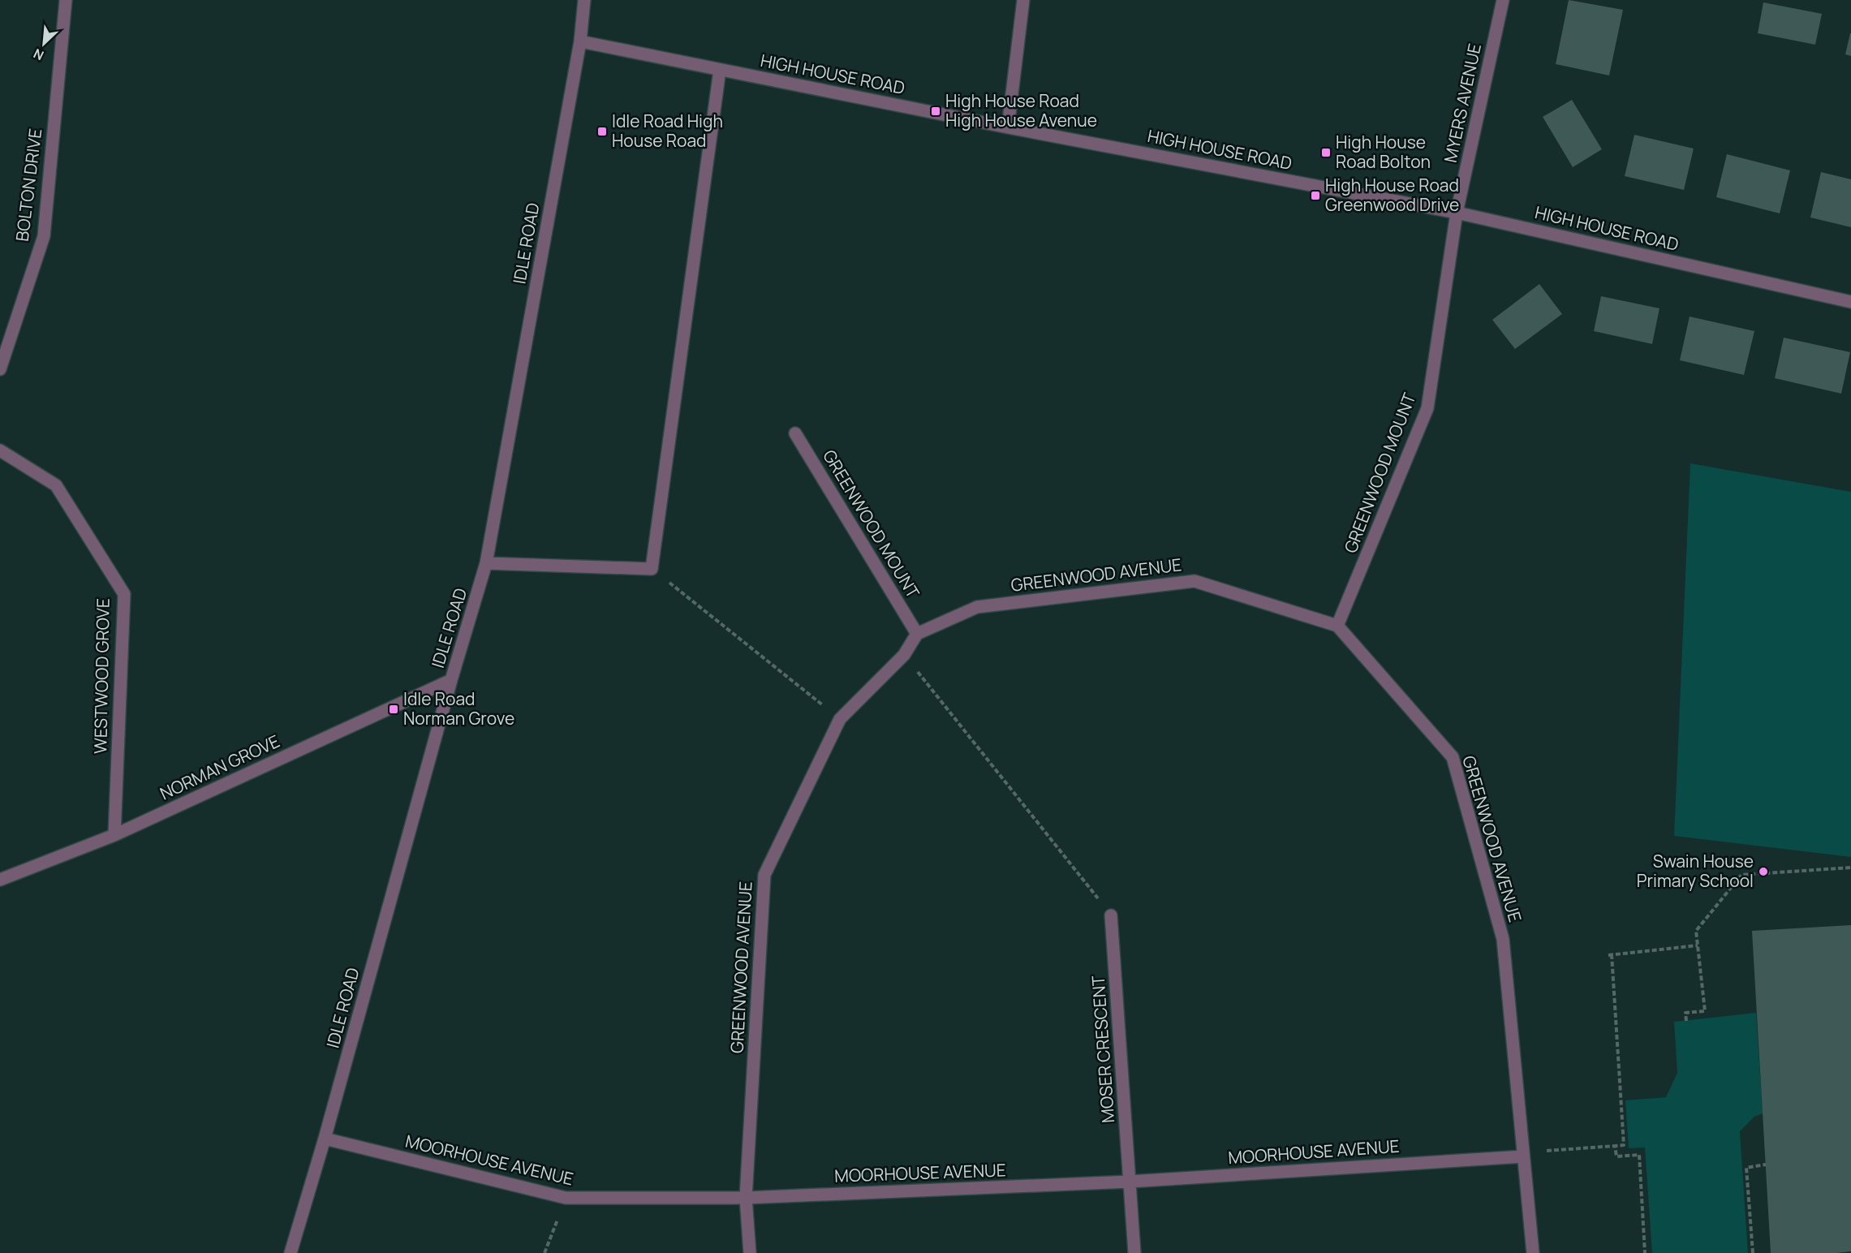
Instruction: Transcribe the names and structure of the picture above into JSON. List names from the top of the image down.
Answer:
{
  "streets": {
    "street": [
      "HIGH HOUSE ROAD",
      "MYERS AVENUE",
      "BOLTON DRIVE",
      "IDLE ROAD",
      "GREENWOOD MOUNT",
      "GREENWOOD AVENUE",
      "WESTWOOD GROVE",
      "NORMAN GROVE",
      "MOSER CRESCENT",
      "MOORHOUSE AVENUE"
    ]
  },
  "crossings": [
    ["HIGH HOUSE ROAD", "MYERS AVENUE"],
    ["HIGH HOUSE ROAD", "IDLE ROAD"],
    ["HIGH HOUSE ROAD", "GREENWOOD MOUNT"],
    ["MYERS AVENUE", "GREENWOOD MOUNT"],
    ["IDLE ROAD", "NORMAN GROVE"],
    ["IDLE ROAD", "MOORHOUSE AVENUE"],
    ["GREENWOOD MOUNT", "GREENWOOD AVENUE"],
    ["GREENWOOD AVENUE", "MOORHOUSE AVENUE"],
    ["WESTWOOD GROVE", "NORMAN GROVE"],
    ["MOSER CRESCENT", "MOORHOUSE AVENUE"]
  ],
  "places": {
    "transit": [
      "High House Road High House Avenue",
      "Idle Road High House Road",
      "High House Road Bolton",
      "High House Road Greenwood Drive",
      "Idle Road Norman Grove"
    ],
    "other": ["Swain House Primary School"]
  },
  "north": "bottom left"
}
